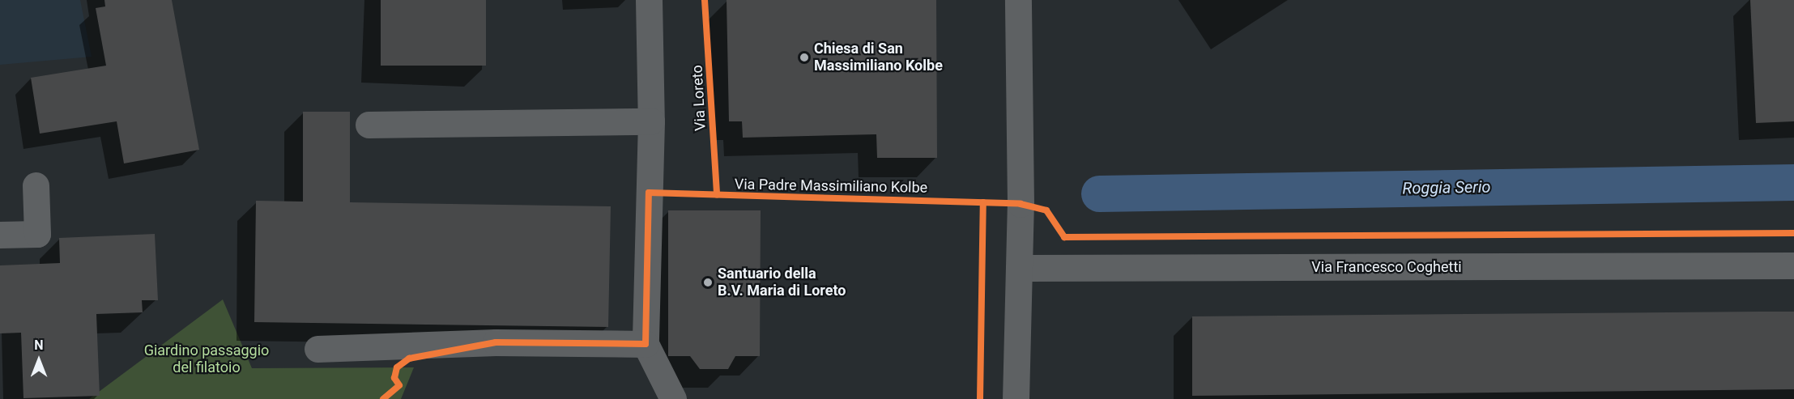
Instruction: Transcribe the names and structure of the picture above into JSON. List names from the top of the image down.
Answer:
{
  "streets": {
    "street": ["Via Francesco Coghetti"],
    "cycle path": ["Via Loreto", "Via Padre Massimiliano Kolbe"]
  },
  "water": ["Roggia Serio"],
  "parks": ["Giardino passaggio del filatoio"],
  "places": ["Chiesa di San Massimiliano Kolbe", "Santuario della B.V. Maria di Loreto"],
  "north": "top"
}
